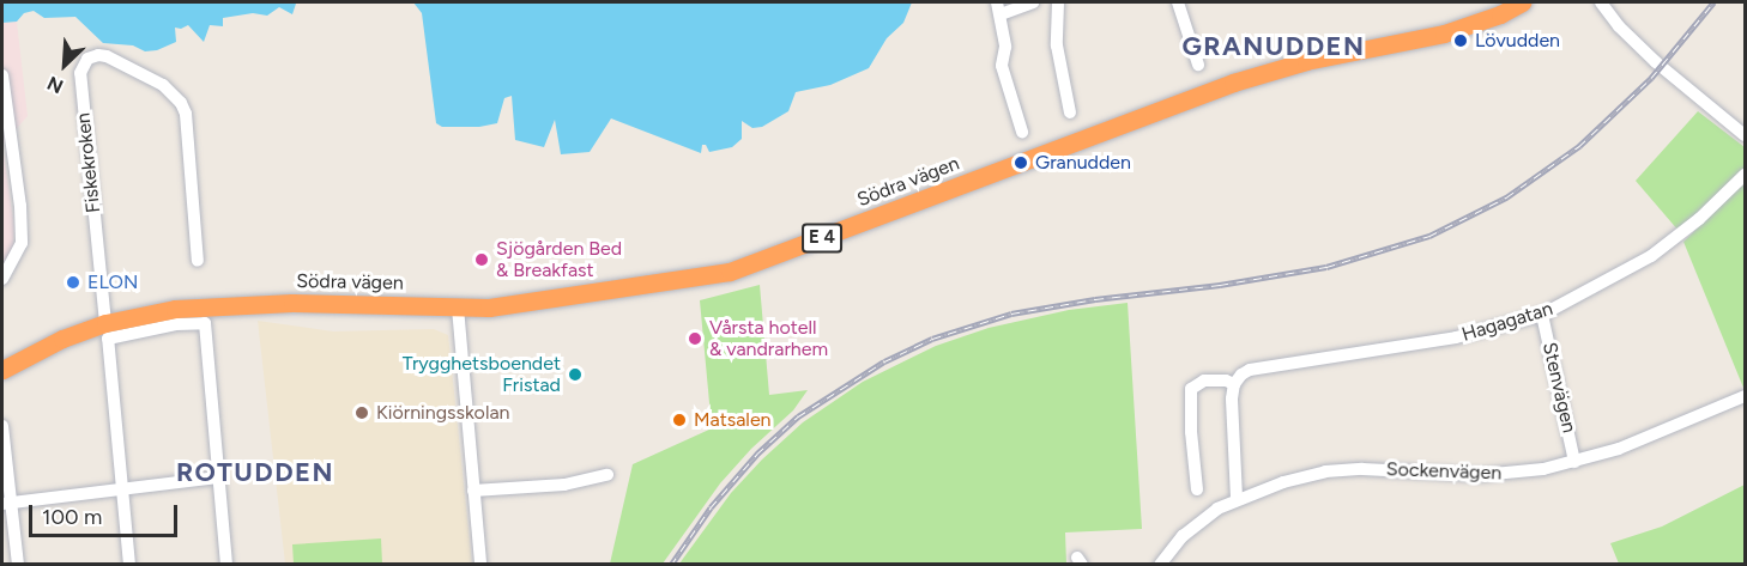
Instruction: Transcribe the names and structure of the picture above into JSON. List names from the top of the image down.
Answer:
{
  "streets": {
    "highway": ["Södra vägen", "E 4"],
    "street": [
      "Fiskekroken",
      "Hagagatan",
      "Stenvägen",
      "Sockenvägen"
    ]
  },
  "crossings": [
    ["Fiskekroken", "Södra vägen"],
    ["Hagagatan", "Stenvägen"],
    ["Stenvägen", "Sockenvägen"]
  ],
  "districts": ["GRANUDDEN", "ROTUDDEN"],
  "places": [
    "Lövudden",
    "Granudden",
    "Sjögården Bed & Breakfast",
    "ELON",
    "Vårsta hotell & vandrarhem",
    "Trygghetsboendet Fristad",
    "Kiörningsskolan",
    "Matsalen"
  ],
  "scale_bar": "100 m",
  "north": "bottom left"
}
